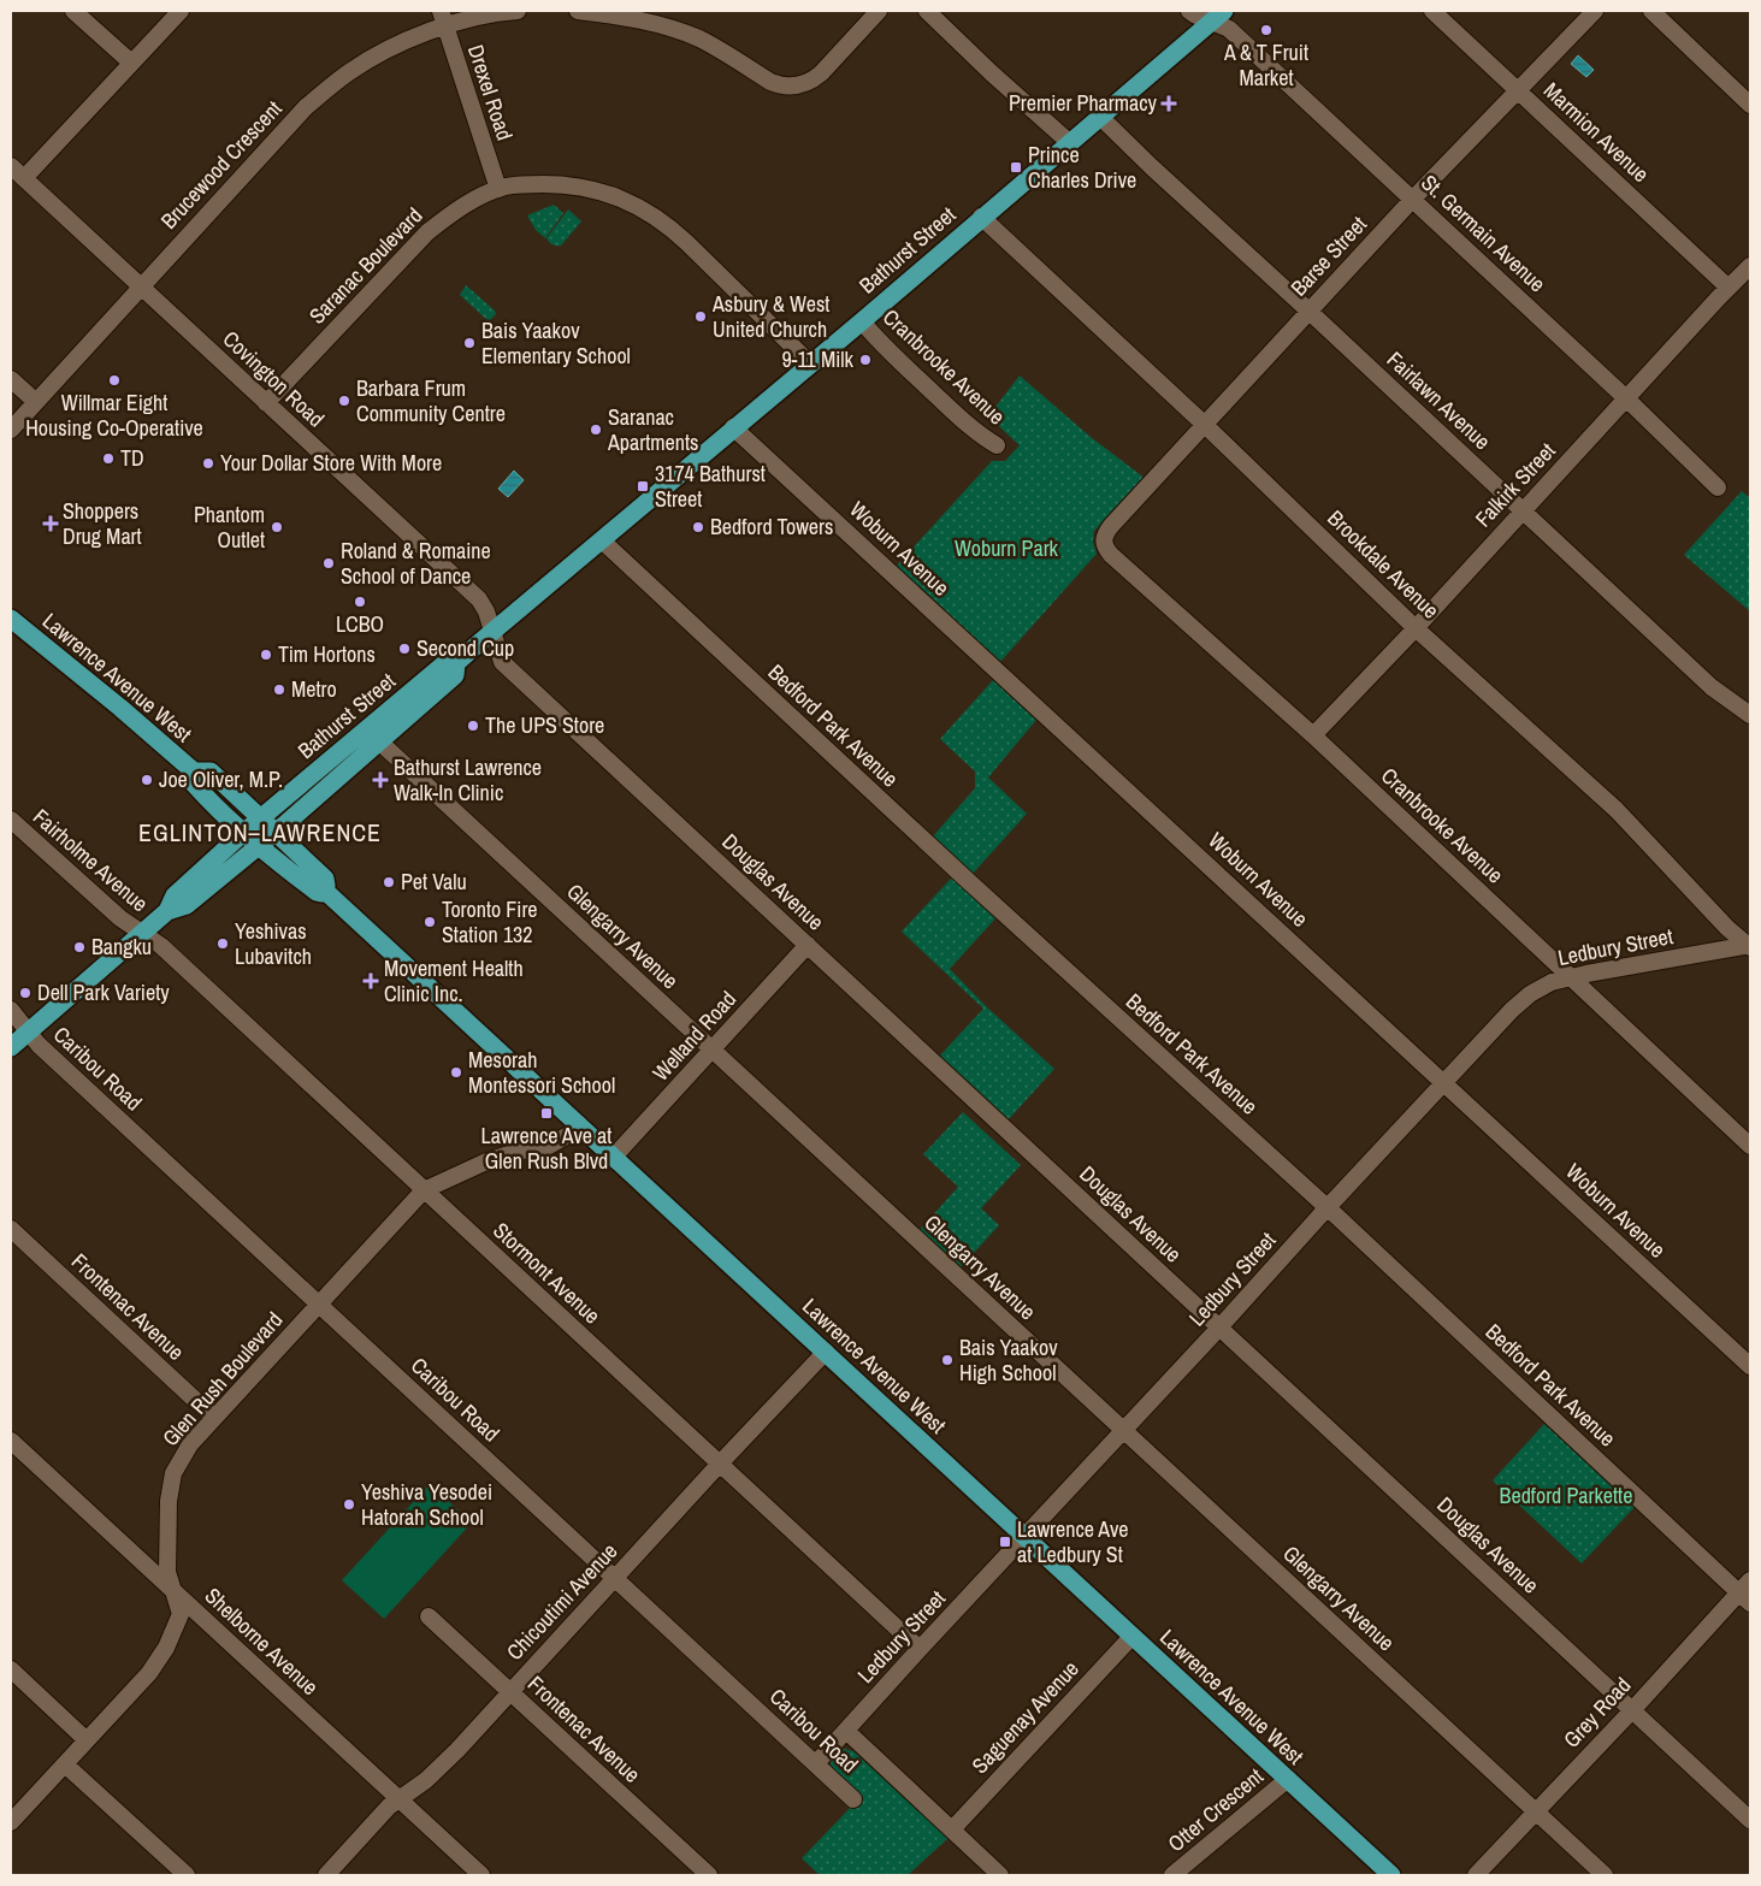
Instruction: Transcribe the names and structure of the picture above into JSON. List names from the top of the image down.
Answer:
{
  "streets": {
    "main road": ["Bathurst Street", "Lawrence Avenue West"],
    "street": [
      "Drexel Road",
      "Marmion Avenue",
      "Brucewood Crescent",
      "St. Germain Avenue",
      "Barse Street",
      "Saranac Boulevard",
      "Cranbrooke Avenue",
      "Covington Road",
      "Fairlawn Avenue",
      "Falkirk Street",
      "Woburn Avenue",
      "Brookdale Avenue",
      "Bedford Park Avenue",
      "Fairholme Avenue",
      "Douglas Avenue",
      "Glengarry Avenue",
      "Ledbury Street",
      "Welland Road",
      "Caribou Road",
      "Stormont Avenue",
      "Frontenac Avenue",
      "Glen Rush Boulevard",
      "Chicoutimi Avenue",
      "Shelborne Avenue",
      "Grey Road",
      "Saguenay Avenue",
      "Otter Crescent"
    ]
  },
  "crossings": [
    ["Drexel Road", "Brucewood Crescent"],
    ["Drexel Road", "Saranac Boulevard"],
    ["Marmion Avenue", "Barse Street"],
    ["Marmion Avenue", "Falkirk Street"],
    ["Brucewood Crescent", "Covington Road"],
    ["St. Germain Avenue", "Bathurst Street"],
    ["St. Germain Avenue", "Barse Street"],
    ["St. Germain Avenue", "Falkirk Street"],
    ["Bathurst Street", "Saranac Boulevard"],
    ["Bathurst Street", "Cranbrooke Avenue"],
    ["Bathurst Street", "Covington Road"],
    ["Bathurst Street", "Fairlawn Avenue"],
    ["Bathurst Street", "Woburn Avenue"],
    ["Bathurst Street", "Brookdale Avenue"],
    ["Bathurst Street", "Lawrence Avenue West"],
    ["Bathurst Street", "Bedford Park Avenue"],
    ["Bathurst Street", "Fairholme Avenue"],
    ["Bathurst Street", "Douglas Avenue"],
    ["Bathurst Street", "Glengarry Avenue"],
    ["Bathurst Street", "Caribou Road"],
    ["Bathurst Street", "Stormont Avenue"],
    ["Barse Street", "Cranbrooke Avenue"],
    ["Barse Street", "Fairlawn Avenue"],
    ["Barse Street", "Brookdale Avenue"],
    ["Saranac Boulevard", "Covington Road"],
    ["Cranbrooke Avenue", "Falkirk Street"],
    ["Cranbrooke Avenue", "Ledbury Street"],
    ["Covington Road", "Douglas Avenue"],
    ["Fairlawn Avenue", "Falkirk Street"],
    ["Falkirk Street", "Brookdale Avenue"],
    ["Woburn Avenue", "Ledbury Street"],
    ["Brookdale Avenue", "Ledbury Street"],
    ["Lawrence Avenue West", "Ledbury Street"],
    ["Lawrence Avenue West", "Welland Road"],
    ["Lawrence Avenue West", "Glen Rush Boulevard"],
    ["Lawrence Avenue West", "Chicoutimi Avenue"],
    ["Lawrence Avenue West", "Saguenay Avenue"],
    ["Lawrence Avenue West", "Otter Crescent"],
    ["Bedford Park Avenue", "Ledbury Street"],
    ["Bedford Park Avenue", "Grey Road"],
    ["Fairholme Avenue", "Stormont Avenue"],
    ["Douglas Avenue", "Ledbury Street"],
    ["Douglas Avenue", "Welland Road"],
    ["Douglas Avenue", "Grey Road"],
    ["Glengarry Avenue", "Ledbury Street"],
    ["Glengarry Avenue", "Welland Road"],
    ["Glengarry Avenue", "Grey Road"],
    ["Ledbury Street", "Caribou Road"],
    ["Ledbury Street", "Stormont Avenue"],
    ["Caribou Road", "Glen Rush Boulevard"],
    ["Caribou Road", "Chicoutimi Avenue"],
    ["Caribou Road", "Saguenay Avenue"],
    ["Stormont Avenue", "Glen Rush Boulevard"],
    ["Stormont Avenue", "Chicoutimi Avenue"],
    ["Frontenac Avenue", "Glen Rush Boulevard"],
    ["Frontenac Avenue", "Chicoutimi Avenue"],
    ["Glen Rush Boulevard", "Shelborne Avenue"],
    ["Chicoutimi Avenue", "Shelborne Avenue"]
  ],
  "districts": ["EGLINTON–LAWRENCE"],
  "parks": ["Woburn Park", "Bedford Parkette"],
  "places": {
    "other": [
      "A & T Fruit Market",
      "Asbury & West United Church",
      "Bais Yaakov Elementary School",
      "9-11 Milk",
      "Willmar Eight Housing Co-Operative",
      "Barbara Frum Community Centre",
      "Saranac Apartments",
      "TD",
      "Your Dollar Store With More",
      "Phantom Outlet",
      "Bedford Towers",
      "Roland & Romaine School of Dance",
      "LCBO",
      "Second Cup",
      "Tim Hortons",
      "Metro",
      "The UPS Store",
      "Joe Oliver, M.P.",
      "Pet Valu",
      "Toronto Fire Station 132",
      "Yeshivas Lubavitch",
      "Bangku",
      "Dell Park Variety",
      "Mesorah Montessori School",
      "Bais Yaakov High School",
      "Yeshiva Yesodei Hatorah School"
    ],
    "health": [
      "Premier Pharmacy",
      "Shoppers Drug Mart",
      "Bathurst Lawrence Walk-In Clinic",
      "Movement Health Clinic Inc."
    ],
    "transit": [
      "Prince Charles Drive",
      "3174 Bathurst Street",
      "Lawrence Ave at Glen Rush Blvd",
      "Lawrence Ave at Ledbury St"
    ]
  }
}
